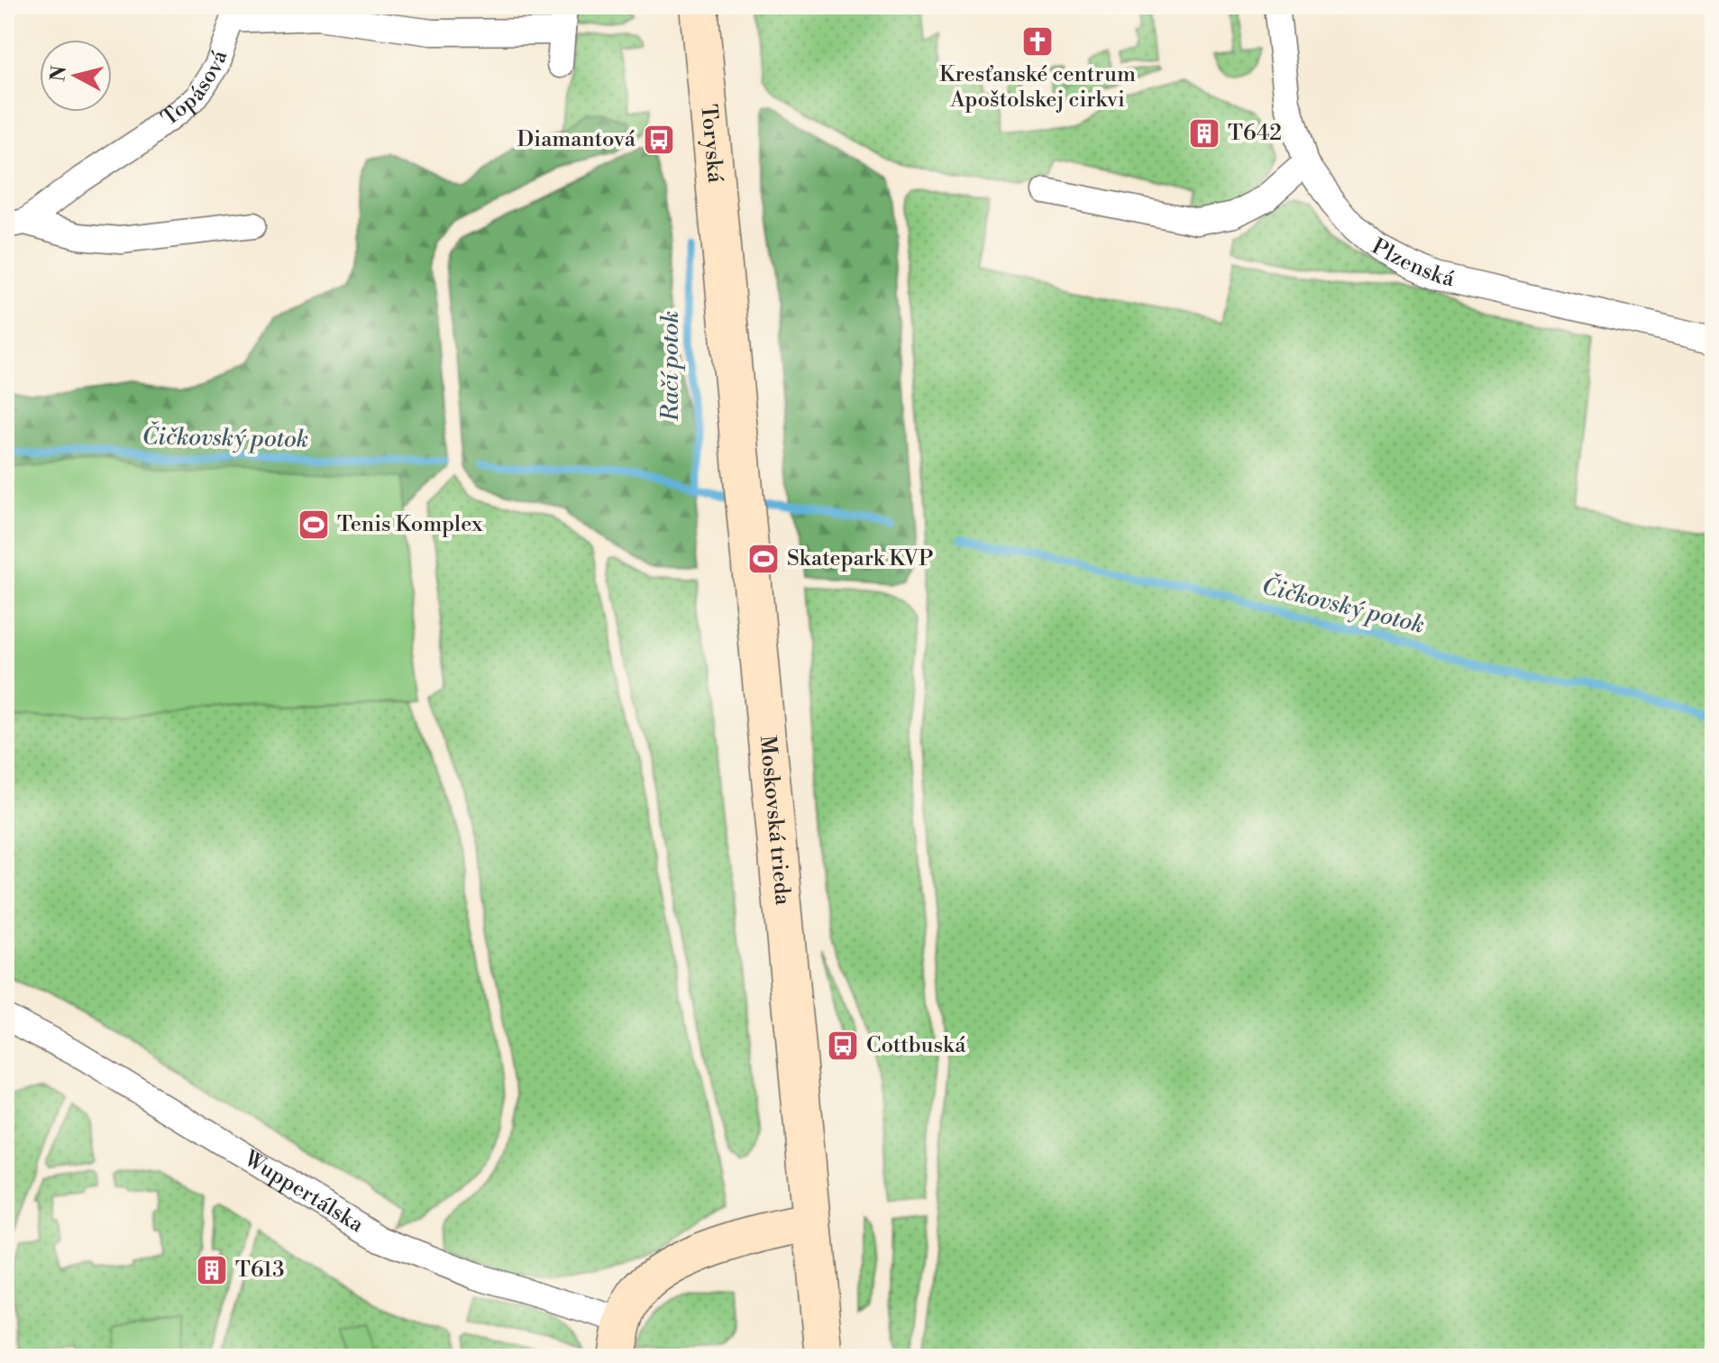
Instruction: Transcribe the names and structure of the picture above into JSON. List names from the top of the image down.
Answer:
{
  "streets": {
    "street": [
      "Topásová",
      "Toryská",
      "Plzenská",
      "Moskovská trieda",
      "Wuppertálska"
    ]
  },
  "crossings": [
    ["Toryská", "Moskovská trieda"]
  ],
  "water": ["Račí potok", "Čičkovský potok"],
  "places": {
    "church": ["Kresťanské centrum Apoštolskej cirkvi"],
    "building": ["T642", "T613"],
    "bus stop": ["Diamantová", "Cottbuská"],
    "sports": ["Tenis Komplex", "Skatepark KVP"]
  },
  "north": "left"
}
